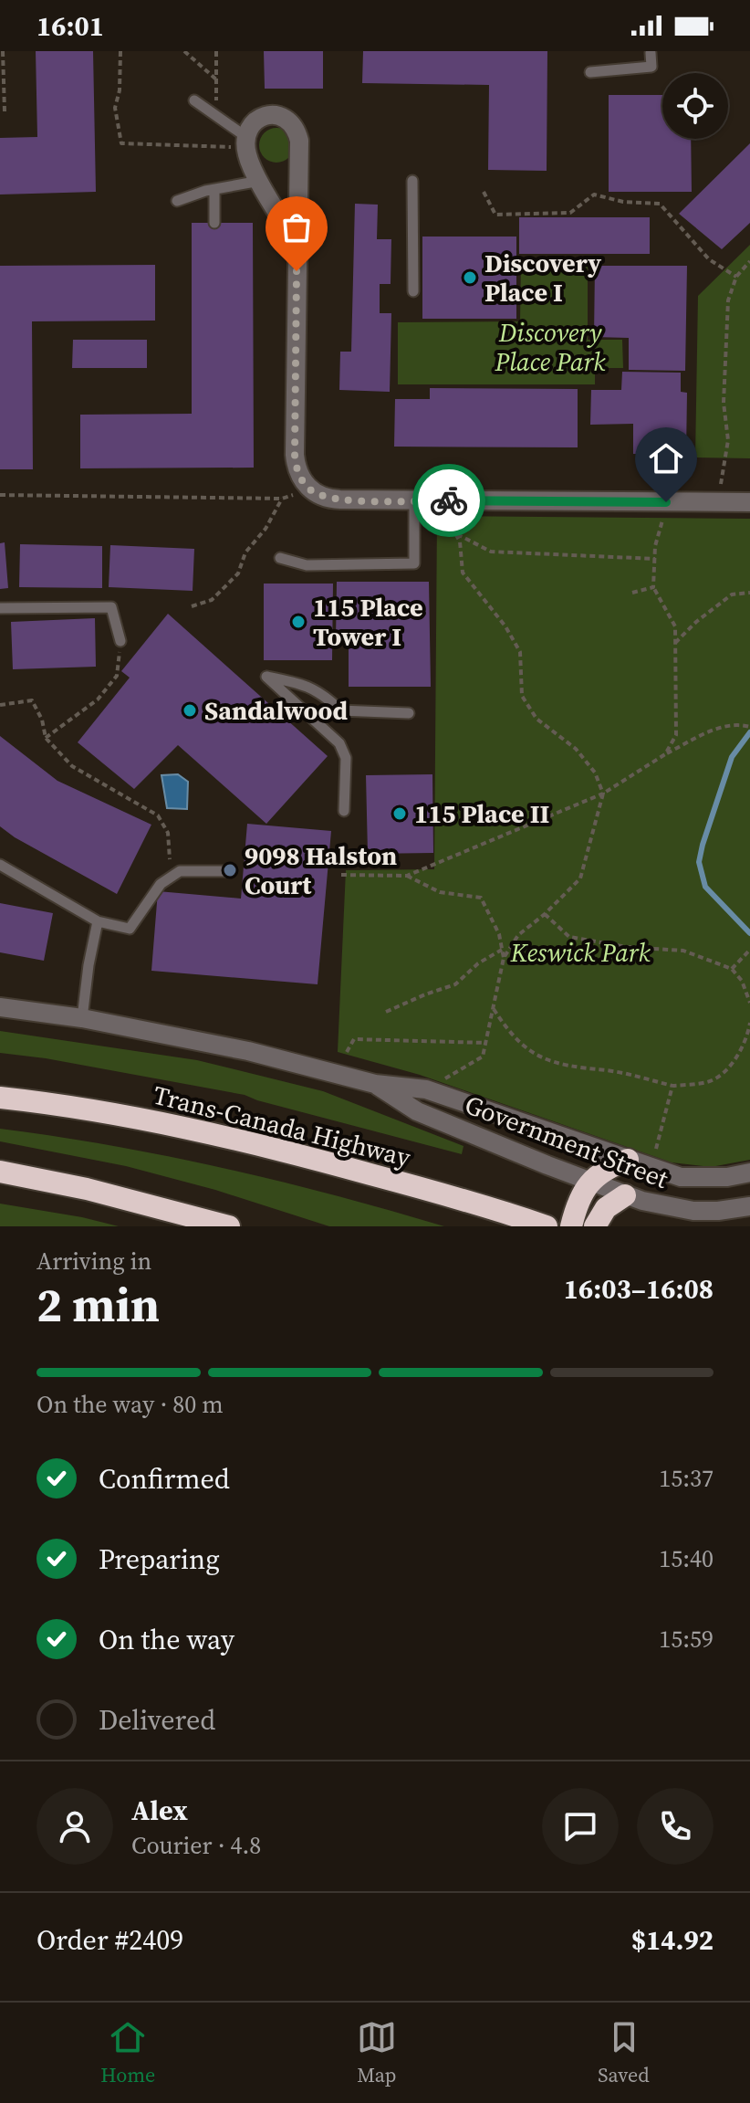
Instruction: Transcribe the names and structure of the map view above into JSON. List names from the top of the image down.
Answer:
{
  "streets": {
    "highway": ["Trans-Canada Highway"],
    "street": ["Government Street"]
  },
  "parks": ["Discovery Place Park", "Keswick Park"],
  "places": [
    "Discovery Place I",
    "115 Place Tower I",
    "Sandalwood",
    "115 Place II",
    "9098 Halston Court"
  ],
  "page": {
    "status": "16:01",
    "heading": ["2 min", "Arriving in", "16:03–16:08"],
    "panel": [
      "Alex",
      "Courier · 4.8",
      "Order #2409",
      "$14.92"
    ],
    "bar": "On the way · 80 m",
    "list": [
      ["Confirmed", "15:37"],
      ["Preparing", "15:40"],
      ["On the way", "15:59"],
      "Delivered"
    ],
    "tabs": ["Home", "Map", "Saved"]
  }
}
